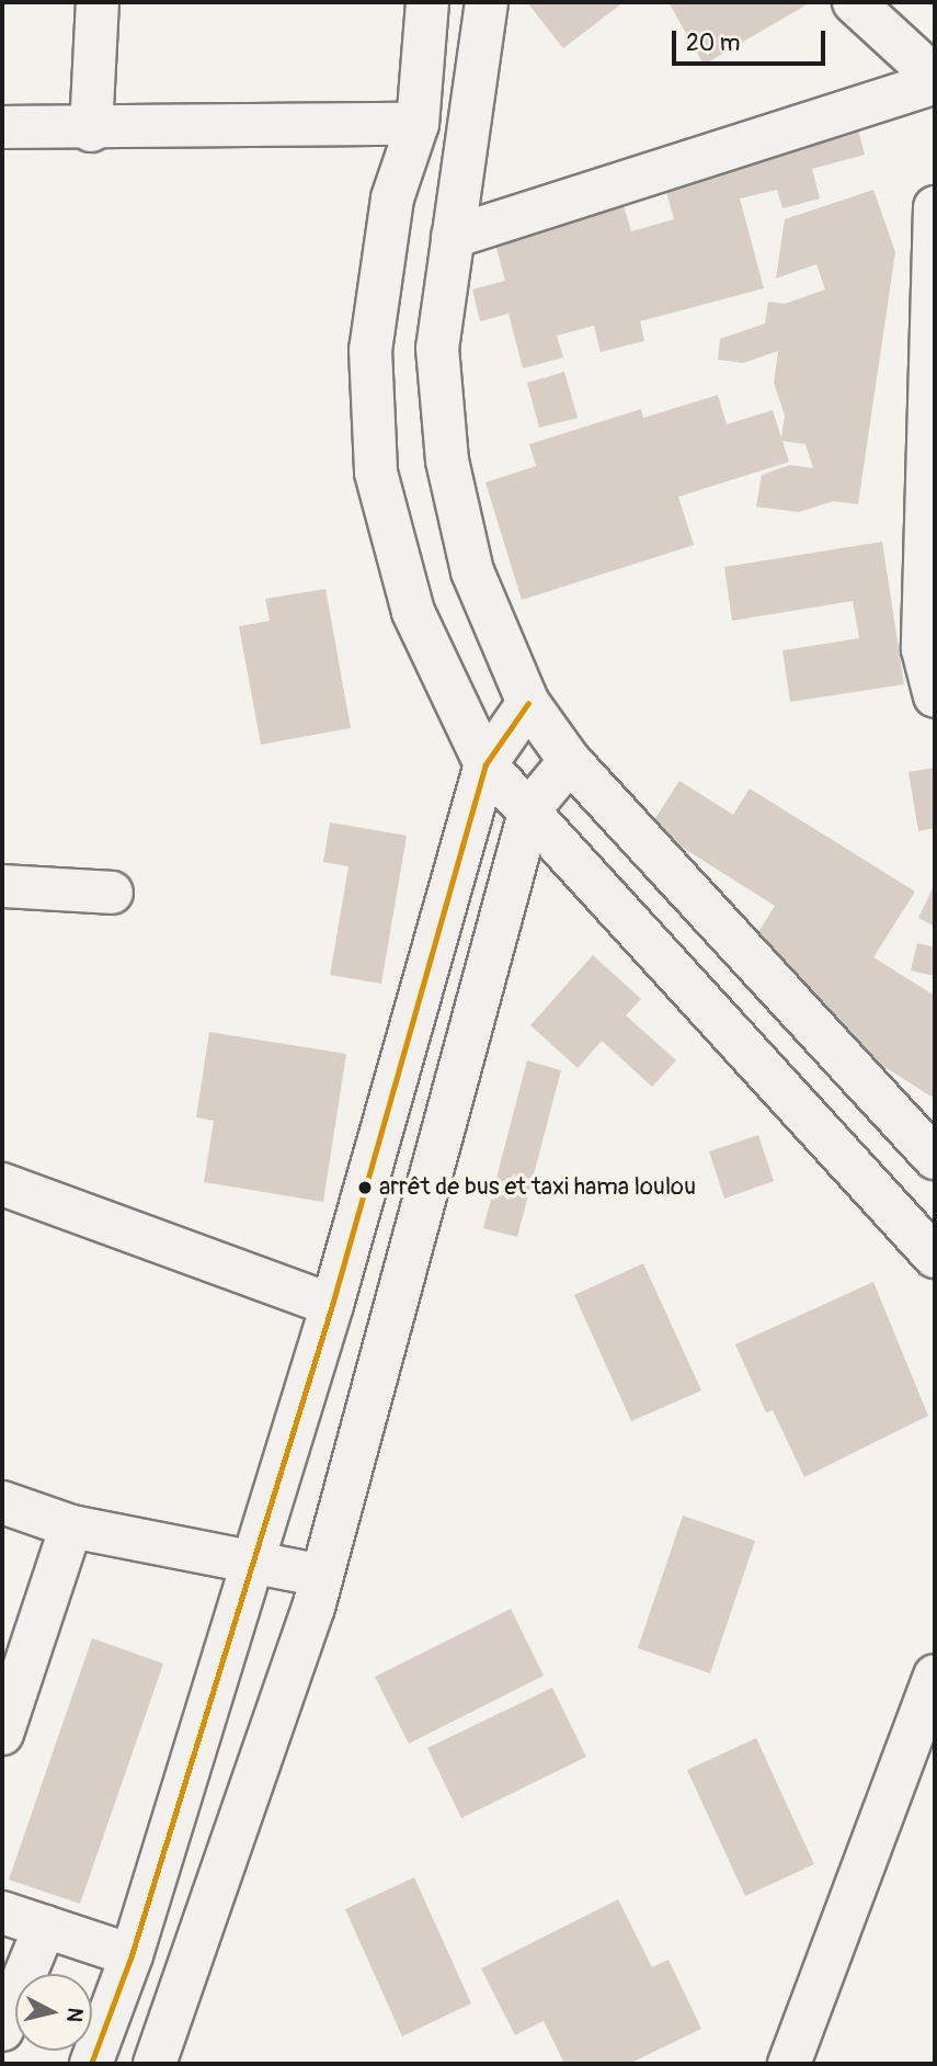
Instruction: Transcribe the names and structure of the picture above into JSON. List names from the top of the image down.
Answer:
{
  "places": ["arrêt de bus et taxi hama loulou"],
  "scale_bar": "20 m",
  "north": "right"
}
